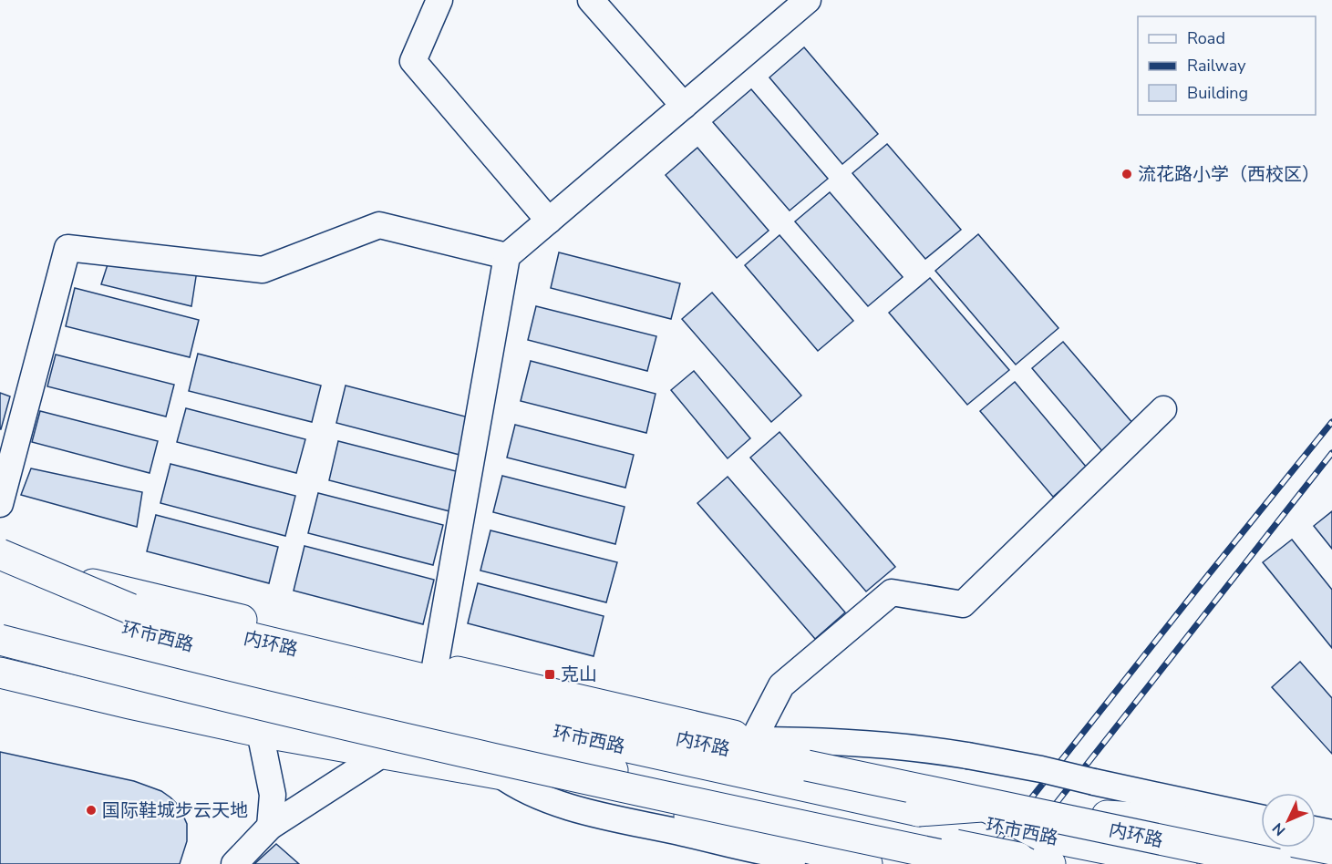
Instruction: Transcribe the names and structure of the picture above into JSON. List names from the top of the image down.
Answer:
{
  "streets": {
    "main road": ["环市西路", "内环路"]
  },
  "places": {
    "other": ["流花路小学（西校区）", "国际鞋城步云天地"],
    "transit": ["克山"]
  },
  "legend": ["Road", "Railway", "Building"],
  "north": "bottom left"
}
